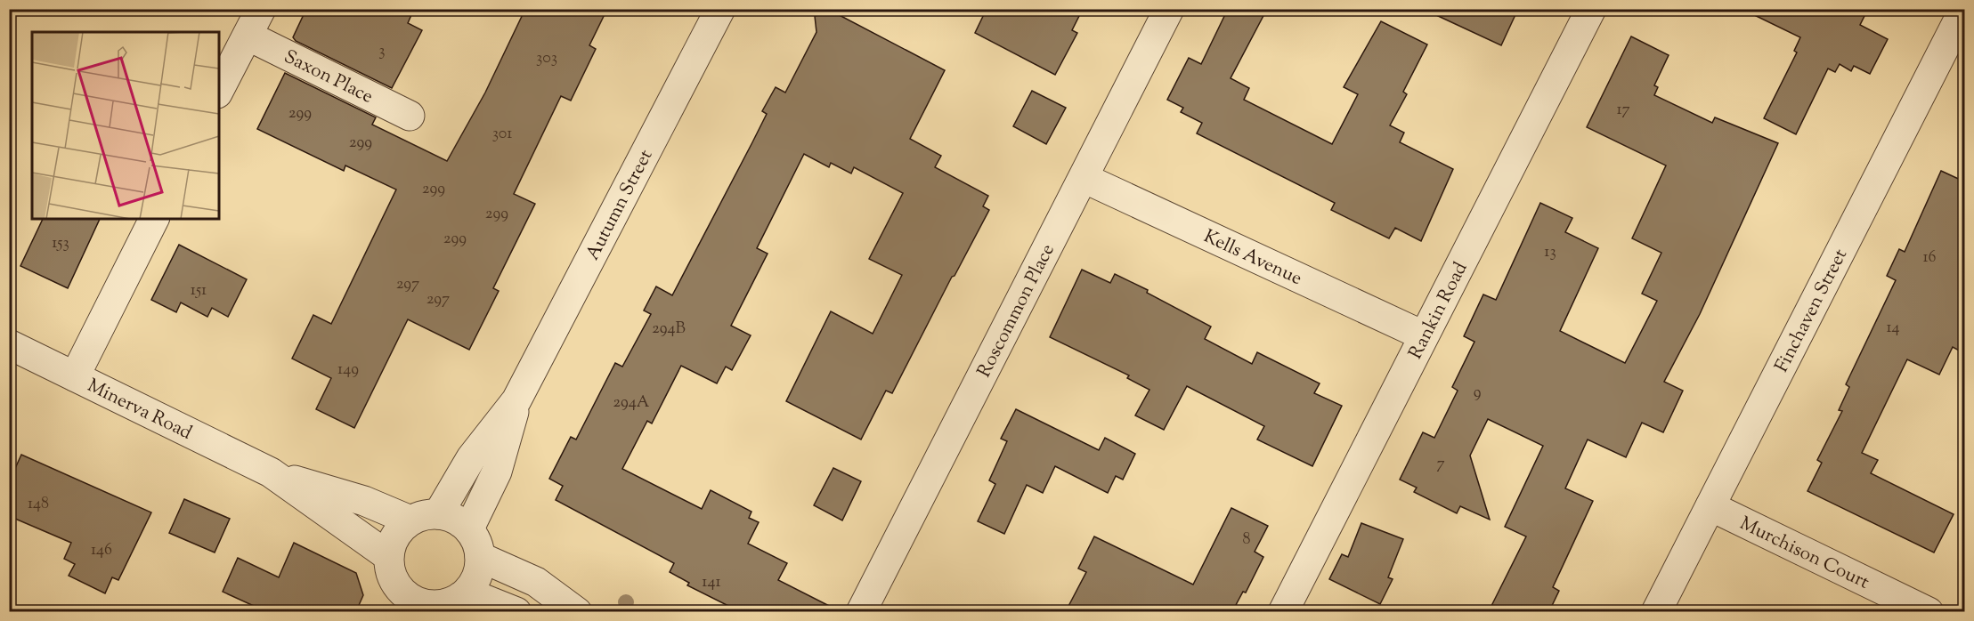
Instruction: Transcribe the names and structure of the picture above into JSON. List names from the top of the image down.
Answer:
{
  "streets": {
    "street": [
      "Saxon Place",
      "Autumn Street",
      "Kells Avenue",
      "Rankin Road",
      "Roscommon Place",
      "Finchaven Street",
      "Minerva Road",
      "Murchison Court"
    ]
  },
  "crossings": [
    ["Autumn Street", "Minerva Road"],
    ["Kells Avenue", "Rankin Road"],
    ["Kells Avenue", "Roscommon Place"],
    ["Finchaven Street", "Murchison Court"]
  ],
  "house_numbers": [
    "3",
    "303",
    "17",
    "299",
    "301",
    "299",
    "299",
    "299",
    "299",
    "153",
    "13",
    "16",
    "297",
    "151",
    "297",
    "14",
    "294B",
    "149",
    "9",
    "294A",
    "7",
    "148",
    "8",
    "146",
    "141"
  ]
}
